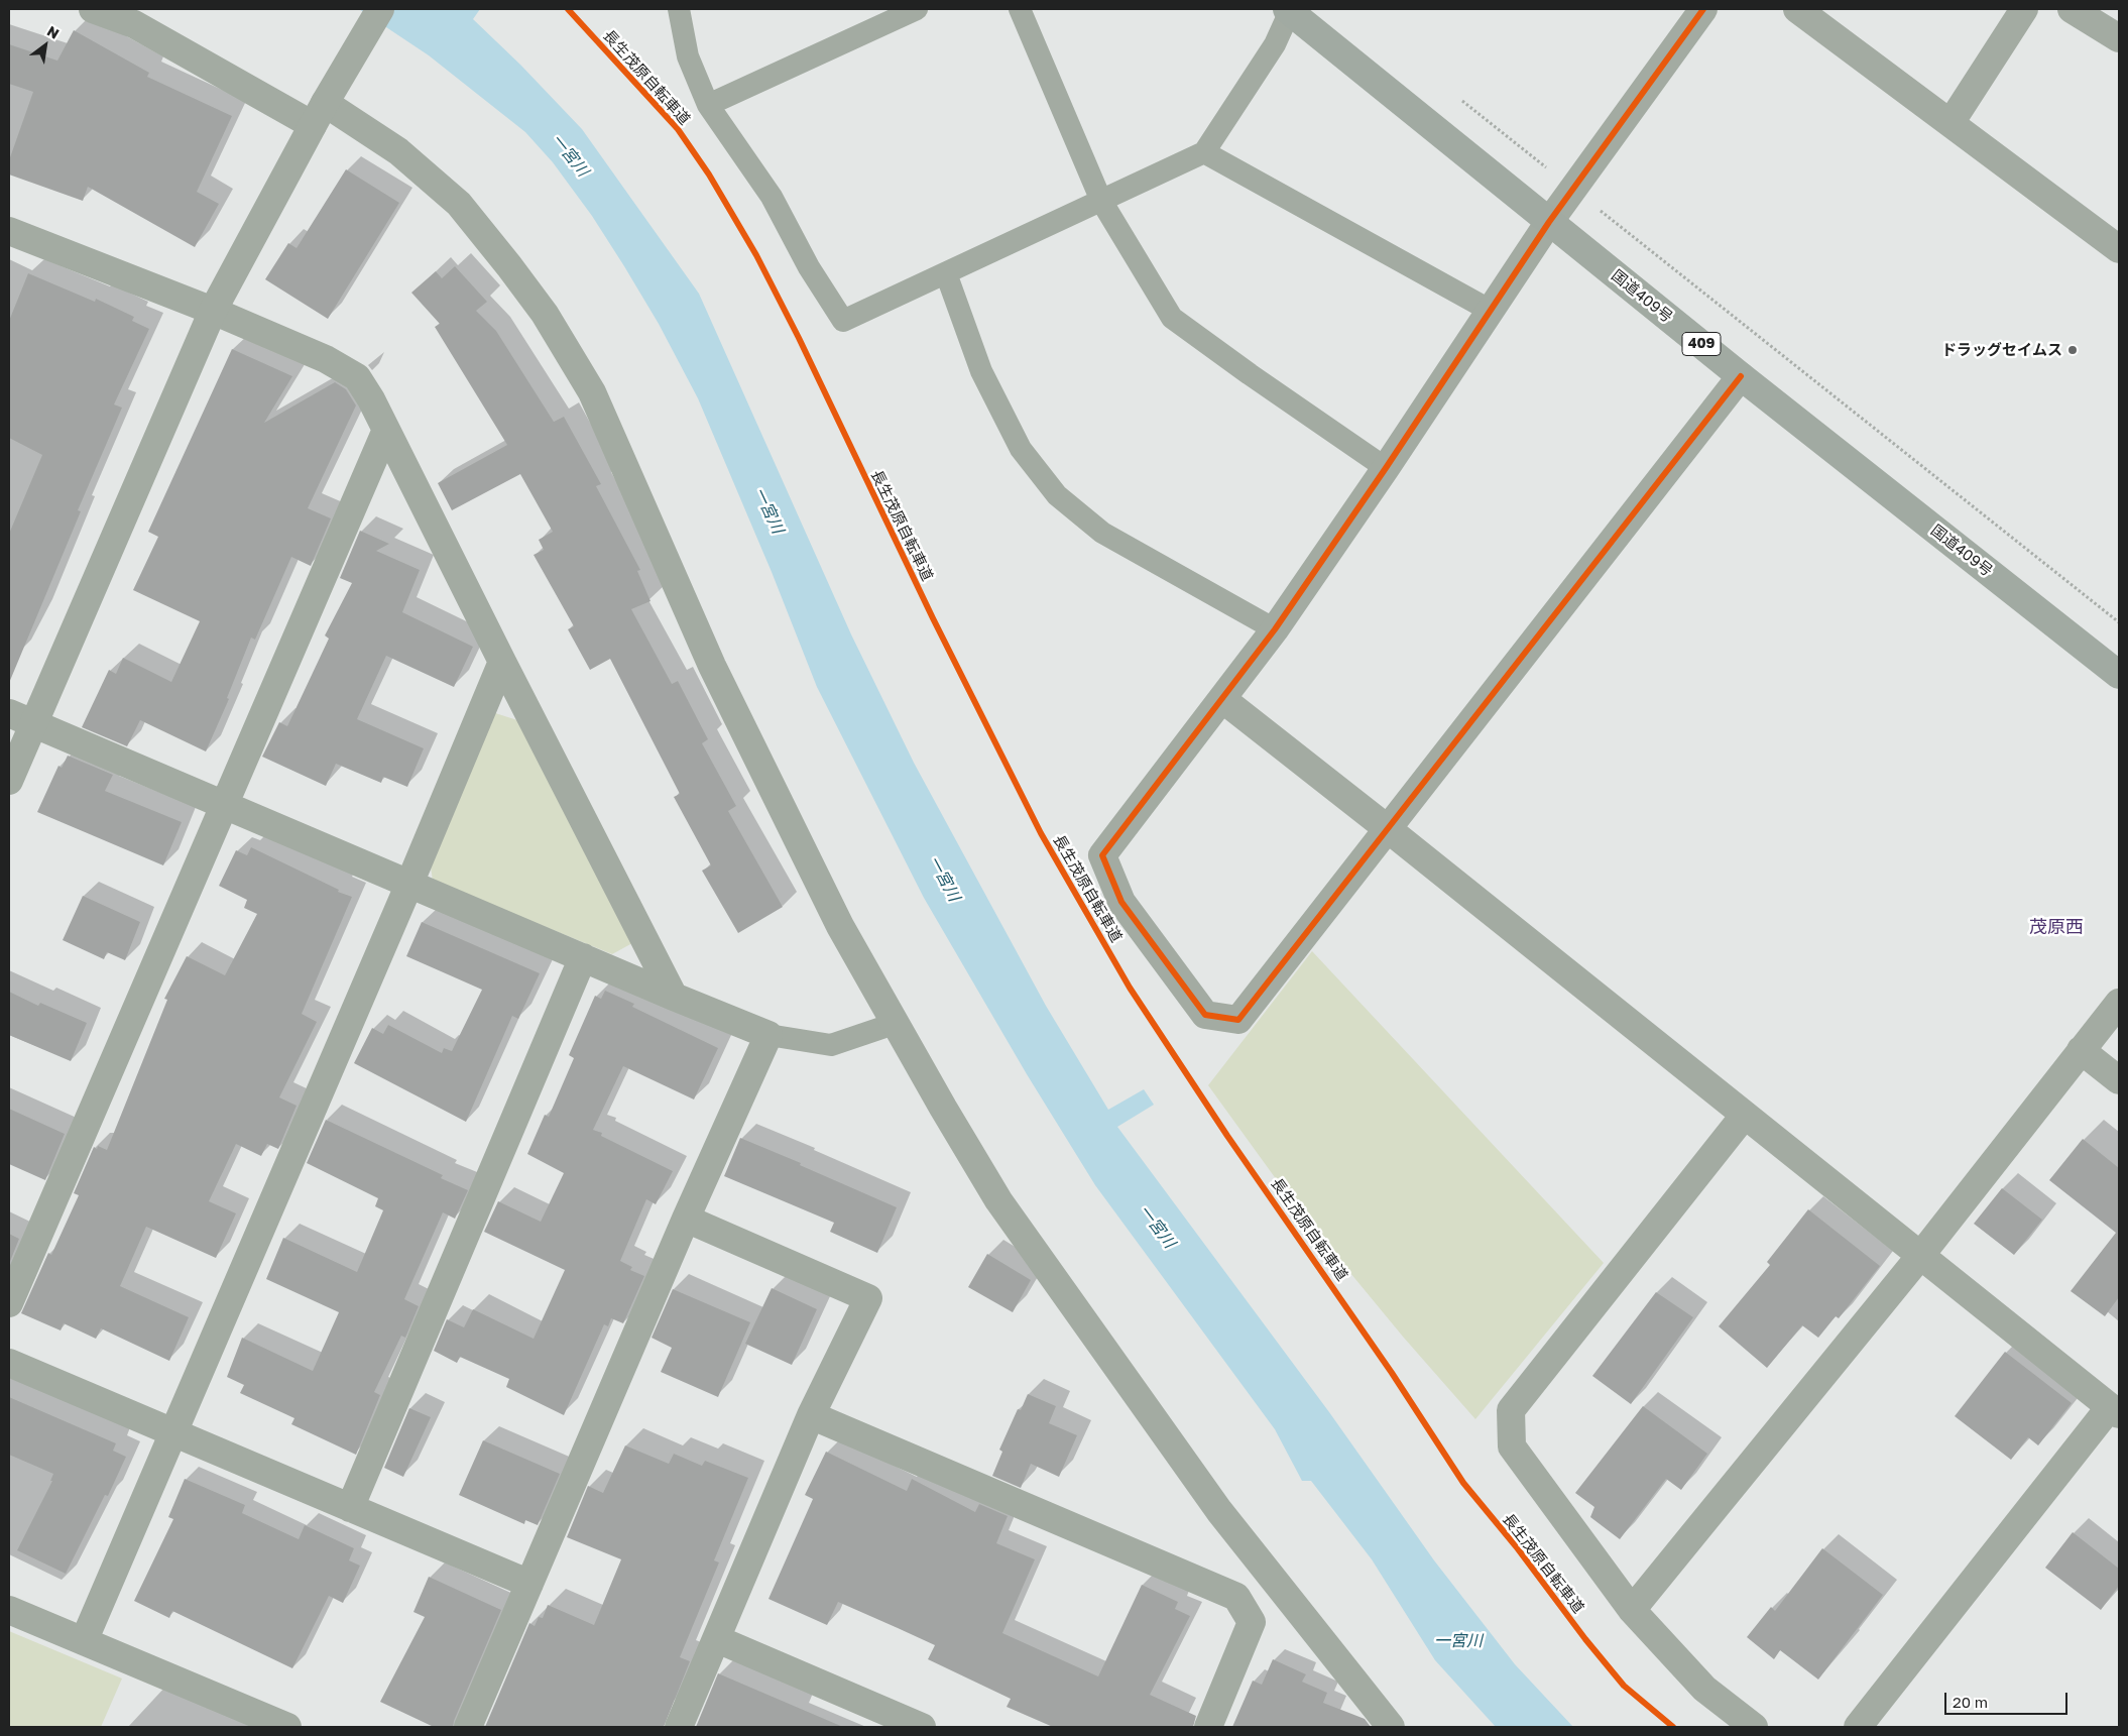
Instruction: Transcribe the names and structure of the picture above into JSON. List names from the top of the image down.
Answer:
{
  "streets": {
    "highway": ["国道409号", "409"],
    "cycle path": ["長生茂原自転車道"]
  },
  "districts": ["茂原西"],
  "water": ["一宮川"],
  "places": ["ドラッグセイムス"],
  "scale_bar": "20 m",
  "north": "top right"
}
